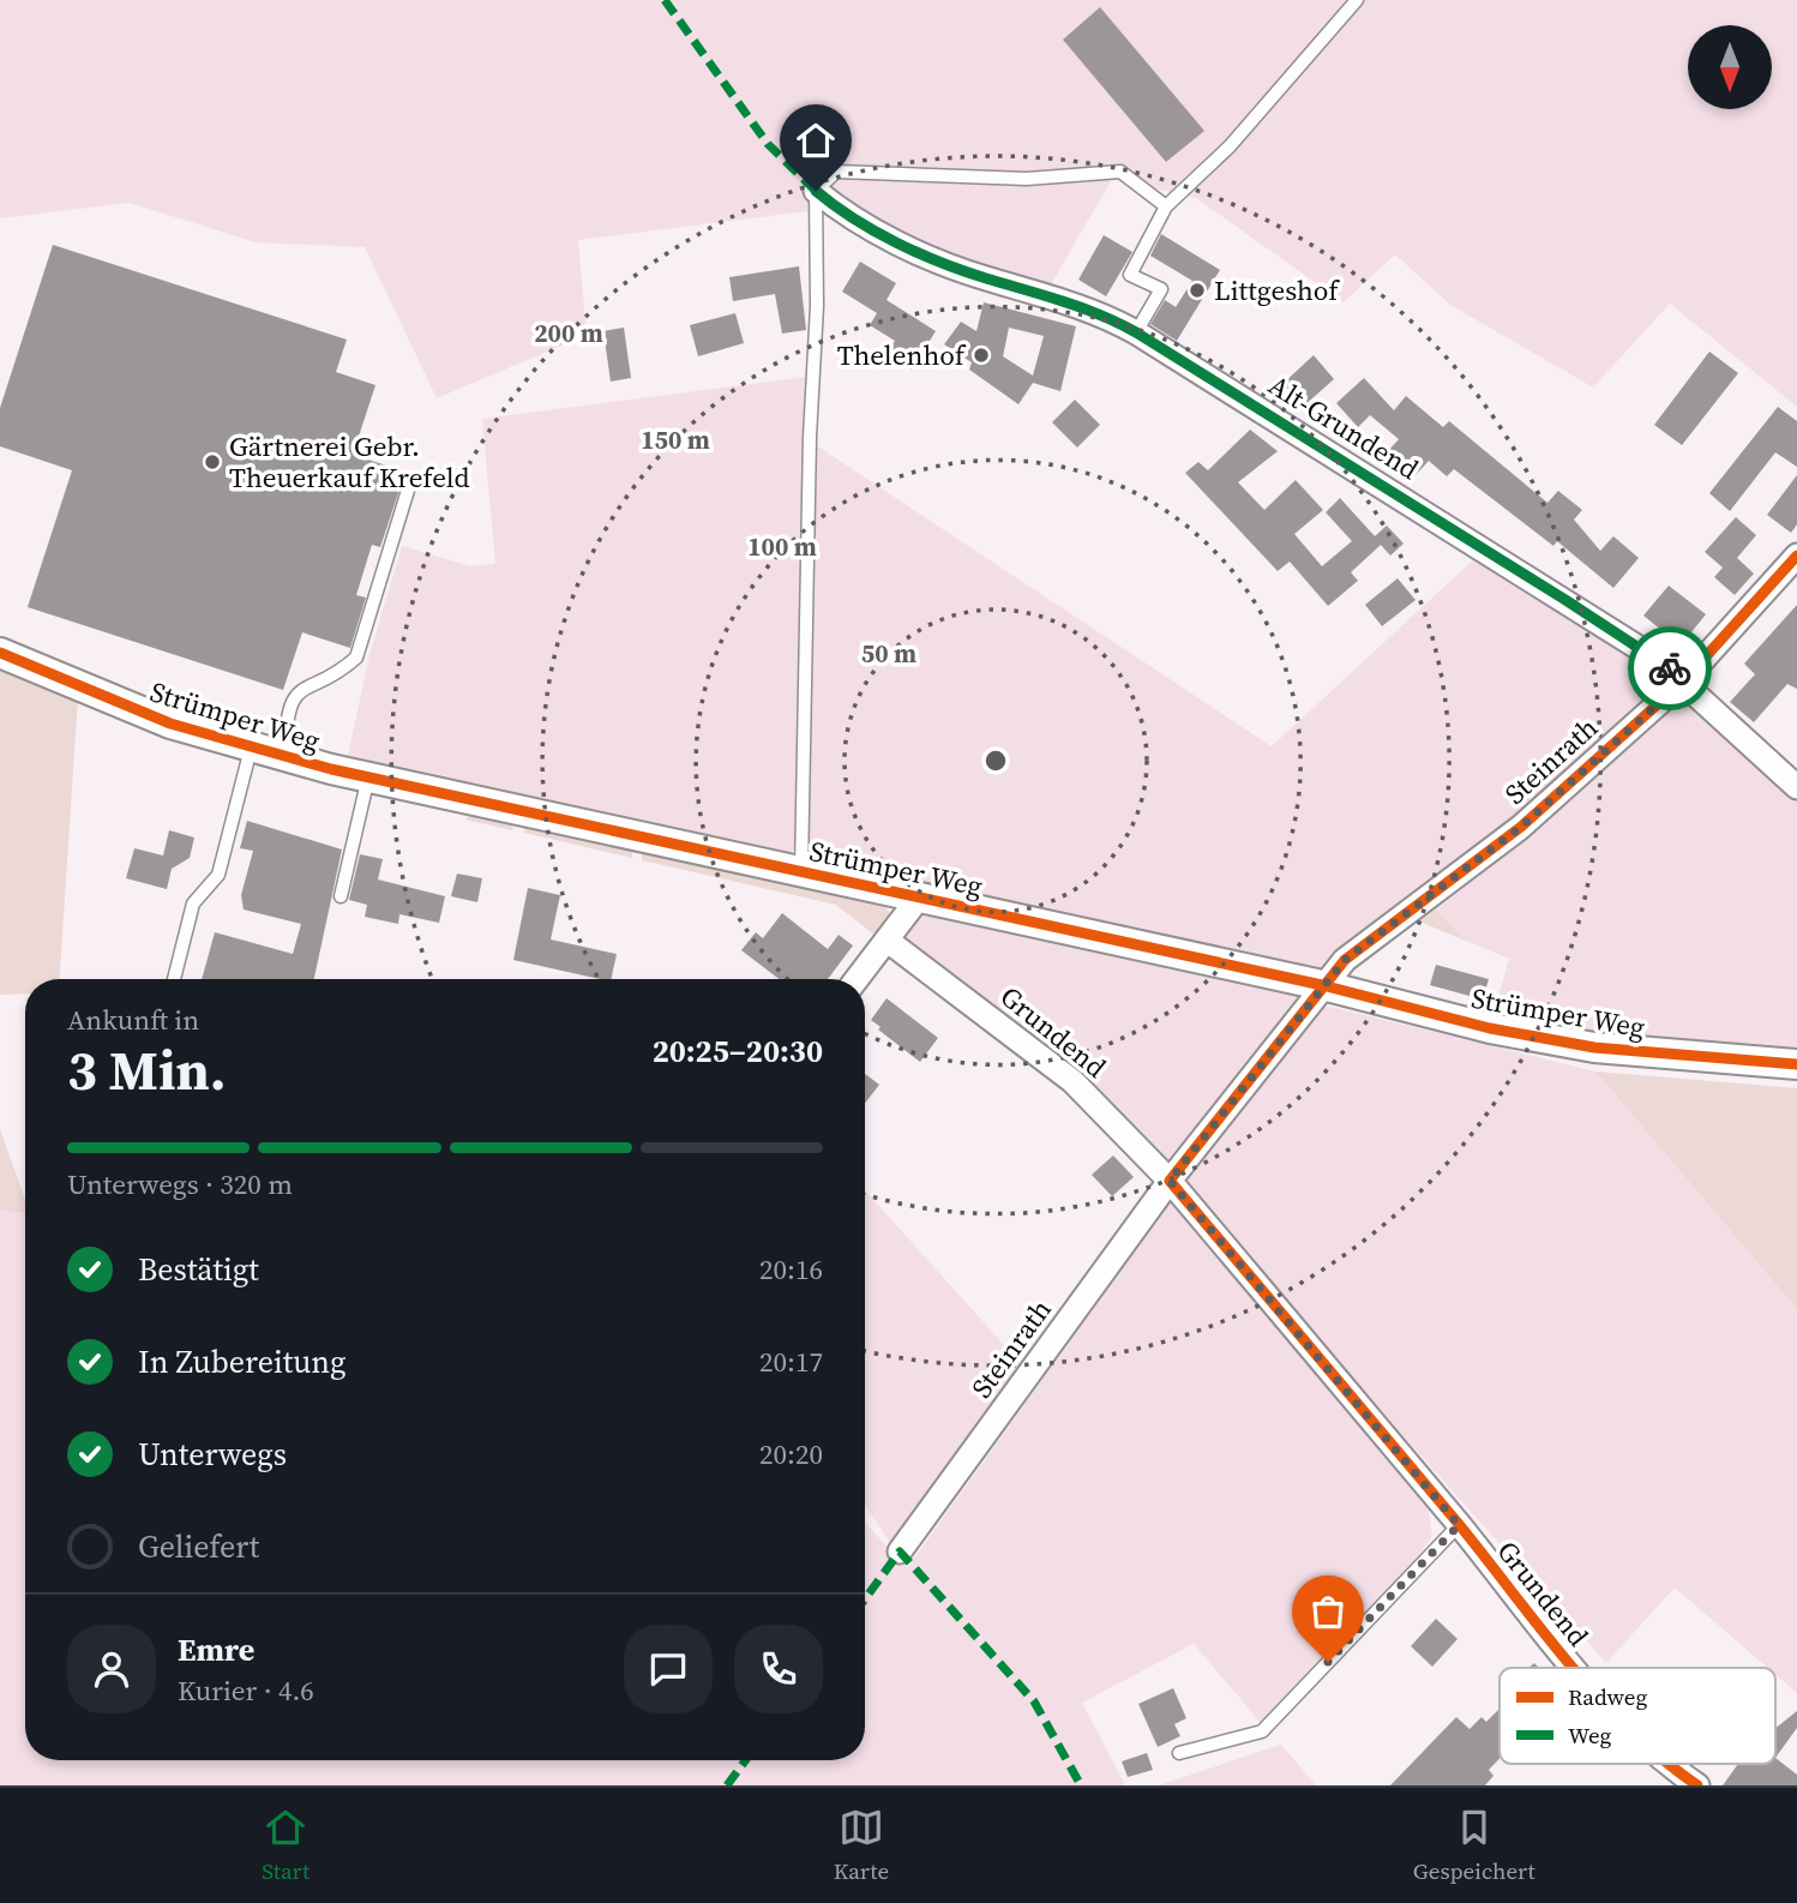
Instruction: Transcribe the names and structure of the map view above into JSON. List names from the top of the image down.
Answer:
{
  "streets": {
    "street": [
      "Alt-Grundend",
      "Strümper Weg",
      "Steinrath",
      "Grundend"
    ]
  },
  "crossings": [
    ["Alt-Grundend", "Steinrath"],
    ["Strümper Weg", "Steinrath"],
    ["Strümper Weg", "Grundend"],
    ["Steinrath", "Grundend"]
  ],
  "places": ["Littgeshof", "Thelenhof", "Gärtnerei Gebr. Theuerkauf Krefeld"],
  "legend": ["Radweg", "Weg"],
  "north": "bottom",
  "page": {
    "heading": ["3 Min.", "Ankunft in", "20:25–20:30"],
    "panel": ["Emre", "Kurier · 4.6"],
    "bar": "Unterwegs · 320 m",
    "list": [
      ["Bestätigt", "20:16"],
      ["In Zubereitung", "20:17"],
      ["Unterwegs", "20:20"],
      "Geliefert"
    ],
    "tabs": ["Start", "Karte", "Gespeichert"]
  },
  "rings": [
    "200 m",
    "150 m",
    "100 m",
    "50 m"
  ]
}
